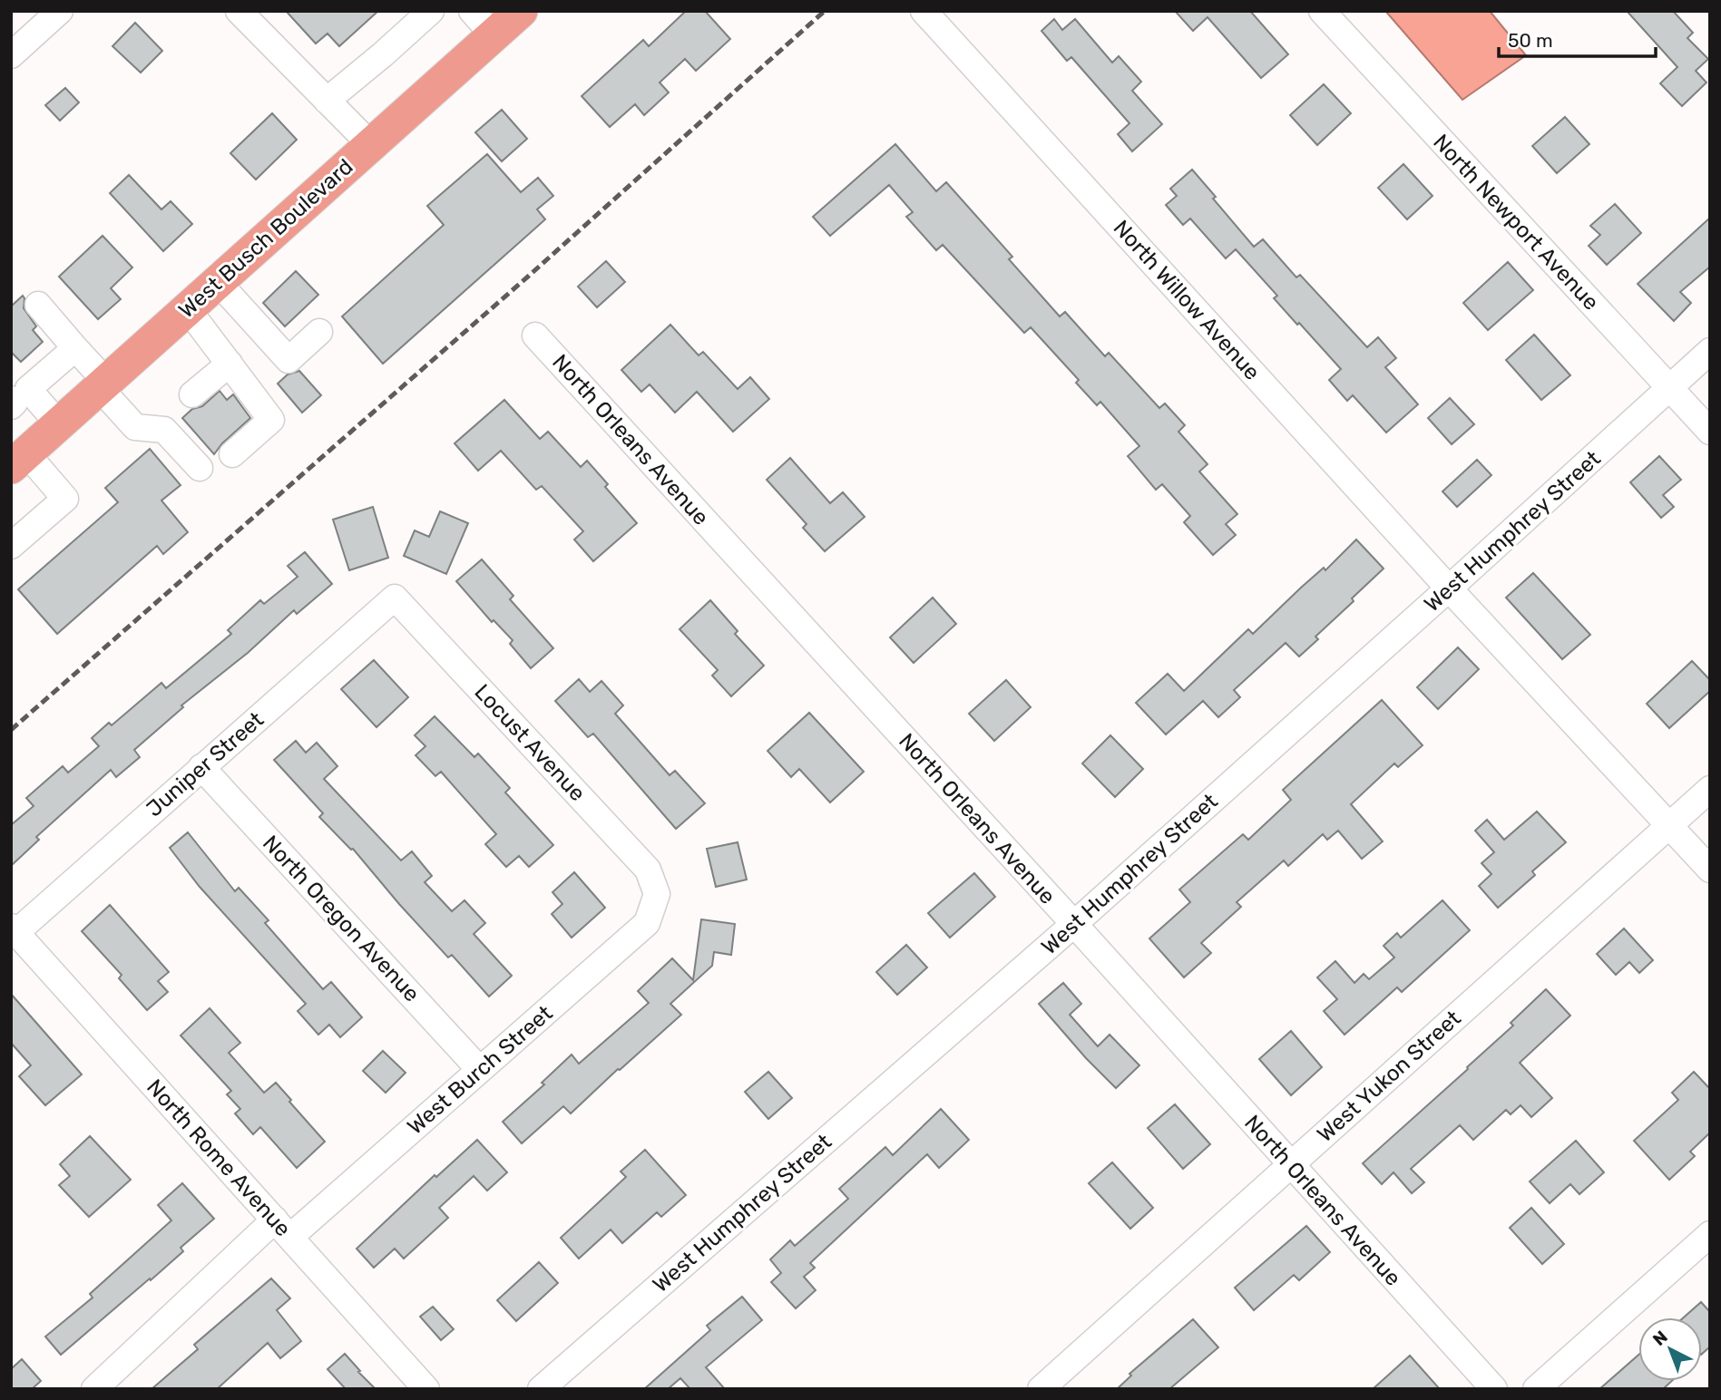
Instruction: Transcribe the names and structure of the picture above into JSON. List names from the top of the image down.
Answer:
{
  "streets": {
    "main road": ["West Busch Boulevard"],
    "street": [
      "North Newport Avenue",
      "North Willow Avenue",
      "North Orleans Avenue",
      "West Humphrey Street",
      "Locust Avenue",
      "Juniper Street",
      "North Oregon Avenue",
      "West Burch Street",
      "West Yukon Street",
      "North Rome Avenue"
    ]
  },
  "crossings": [
    ["North Newport Avenue", "West Humphrey Street"],
    ["North Willow Avenue", "West Humphrey Street"],
    ["North Willow Avenue", "West Yukon Street"],
    ["North Orleans Avenue", "West Humphrey Street"],
    ["North Orleans Avenue", "West Yukon Street"],
    ["Locust Avenue", "Juniper Street"],
    ["Locust Avenue", "West Burch Street"],
    ["Juniper Street", "North Oregon Avenue"],
    ["Juniper Street", "North Rome Avenue"],
    ["North Oregon Avenue", "West Burch Street"],
    ["West Burch Street", "North Rome Avenue"]
  ],
  "scale_bar": "50 m",
  "north": "top left"
}
